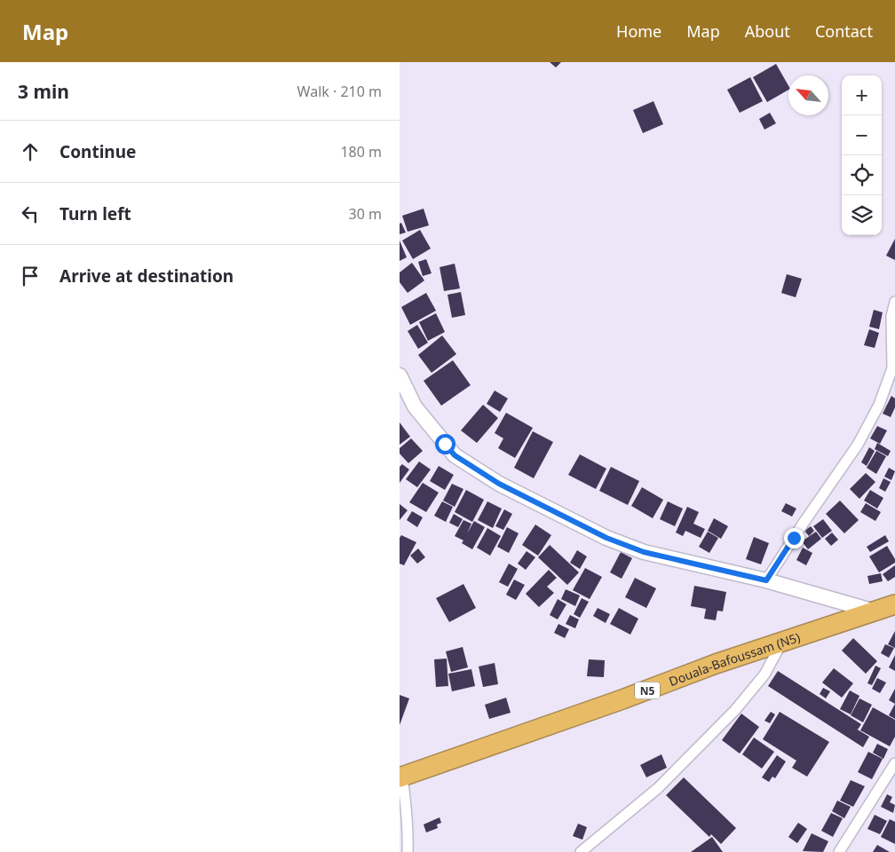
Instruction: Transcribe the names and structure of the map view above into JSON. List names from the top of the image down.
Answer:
{
  "streets": {
    "highway": ["Douala-Bafoussam (N5)", "N5"]
  },
  "north": "top left",
  "page": {
    "header": "Map",
    "nav": [
      "Home",
      "Map",
      "About",
      "Contact"
    ],
    "heading": ["3 min", "Walk · 210 m"],
    "map_buttons": ["+", "−"],
    "list": [
      ["Continue", "180 m"],
      ["Turn left", "30 m"],
      "Arrive at destination"
    ]
  }
}
